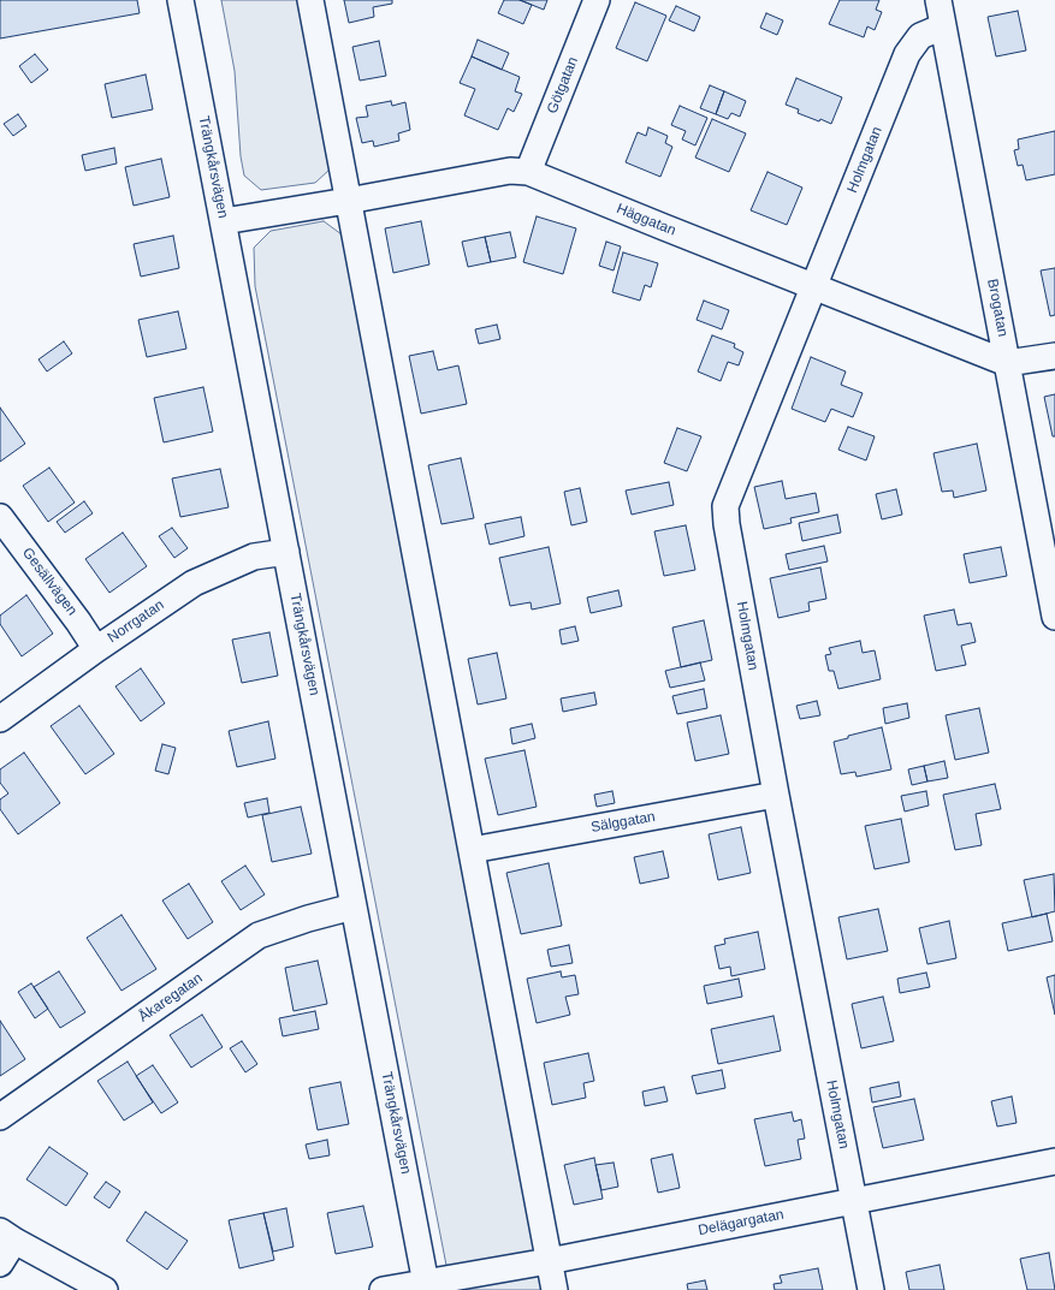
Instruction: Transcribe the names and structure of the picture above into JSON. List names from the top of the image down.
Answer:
{
  "streets": {
    "street": [
      "Götgatan",
      "Holmgatan",
      "Trängkårsvägen",
      "Häggatan",
      "Brogatan",
      "Gesällvägen",
      "Norrgatan",
      "Sälggatan",
      "Åkaregatan",
      "Delägargatan"
    ]
  },
  "crossings": [
    ["Götgatan", "Häggatan"],
    ["Holmgatan", "Häggatan"],
    ["Holmgatan", "Brogatan"],
    ["Holmgatan", "Sälggatan"],
    ["Holmgatan", "Delägargatan"],
    ["Trängkårsvägen", "Häggatan"],
    ["Trängkårsvägen", "Norrgatan"],
    ["Trängkårsvägen", "Åkaregatan"],
    ["Trängkårsvägen", "Delägargatan"],
    ["Häggatan", "Brogatan"],
    ["Gesällvägen", "Norrgatan"]
  ]
}
